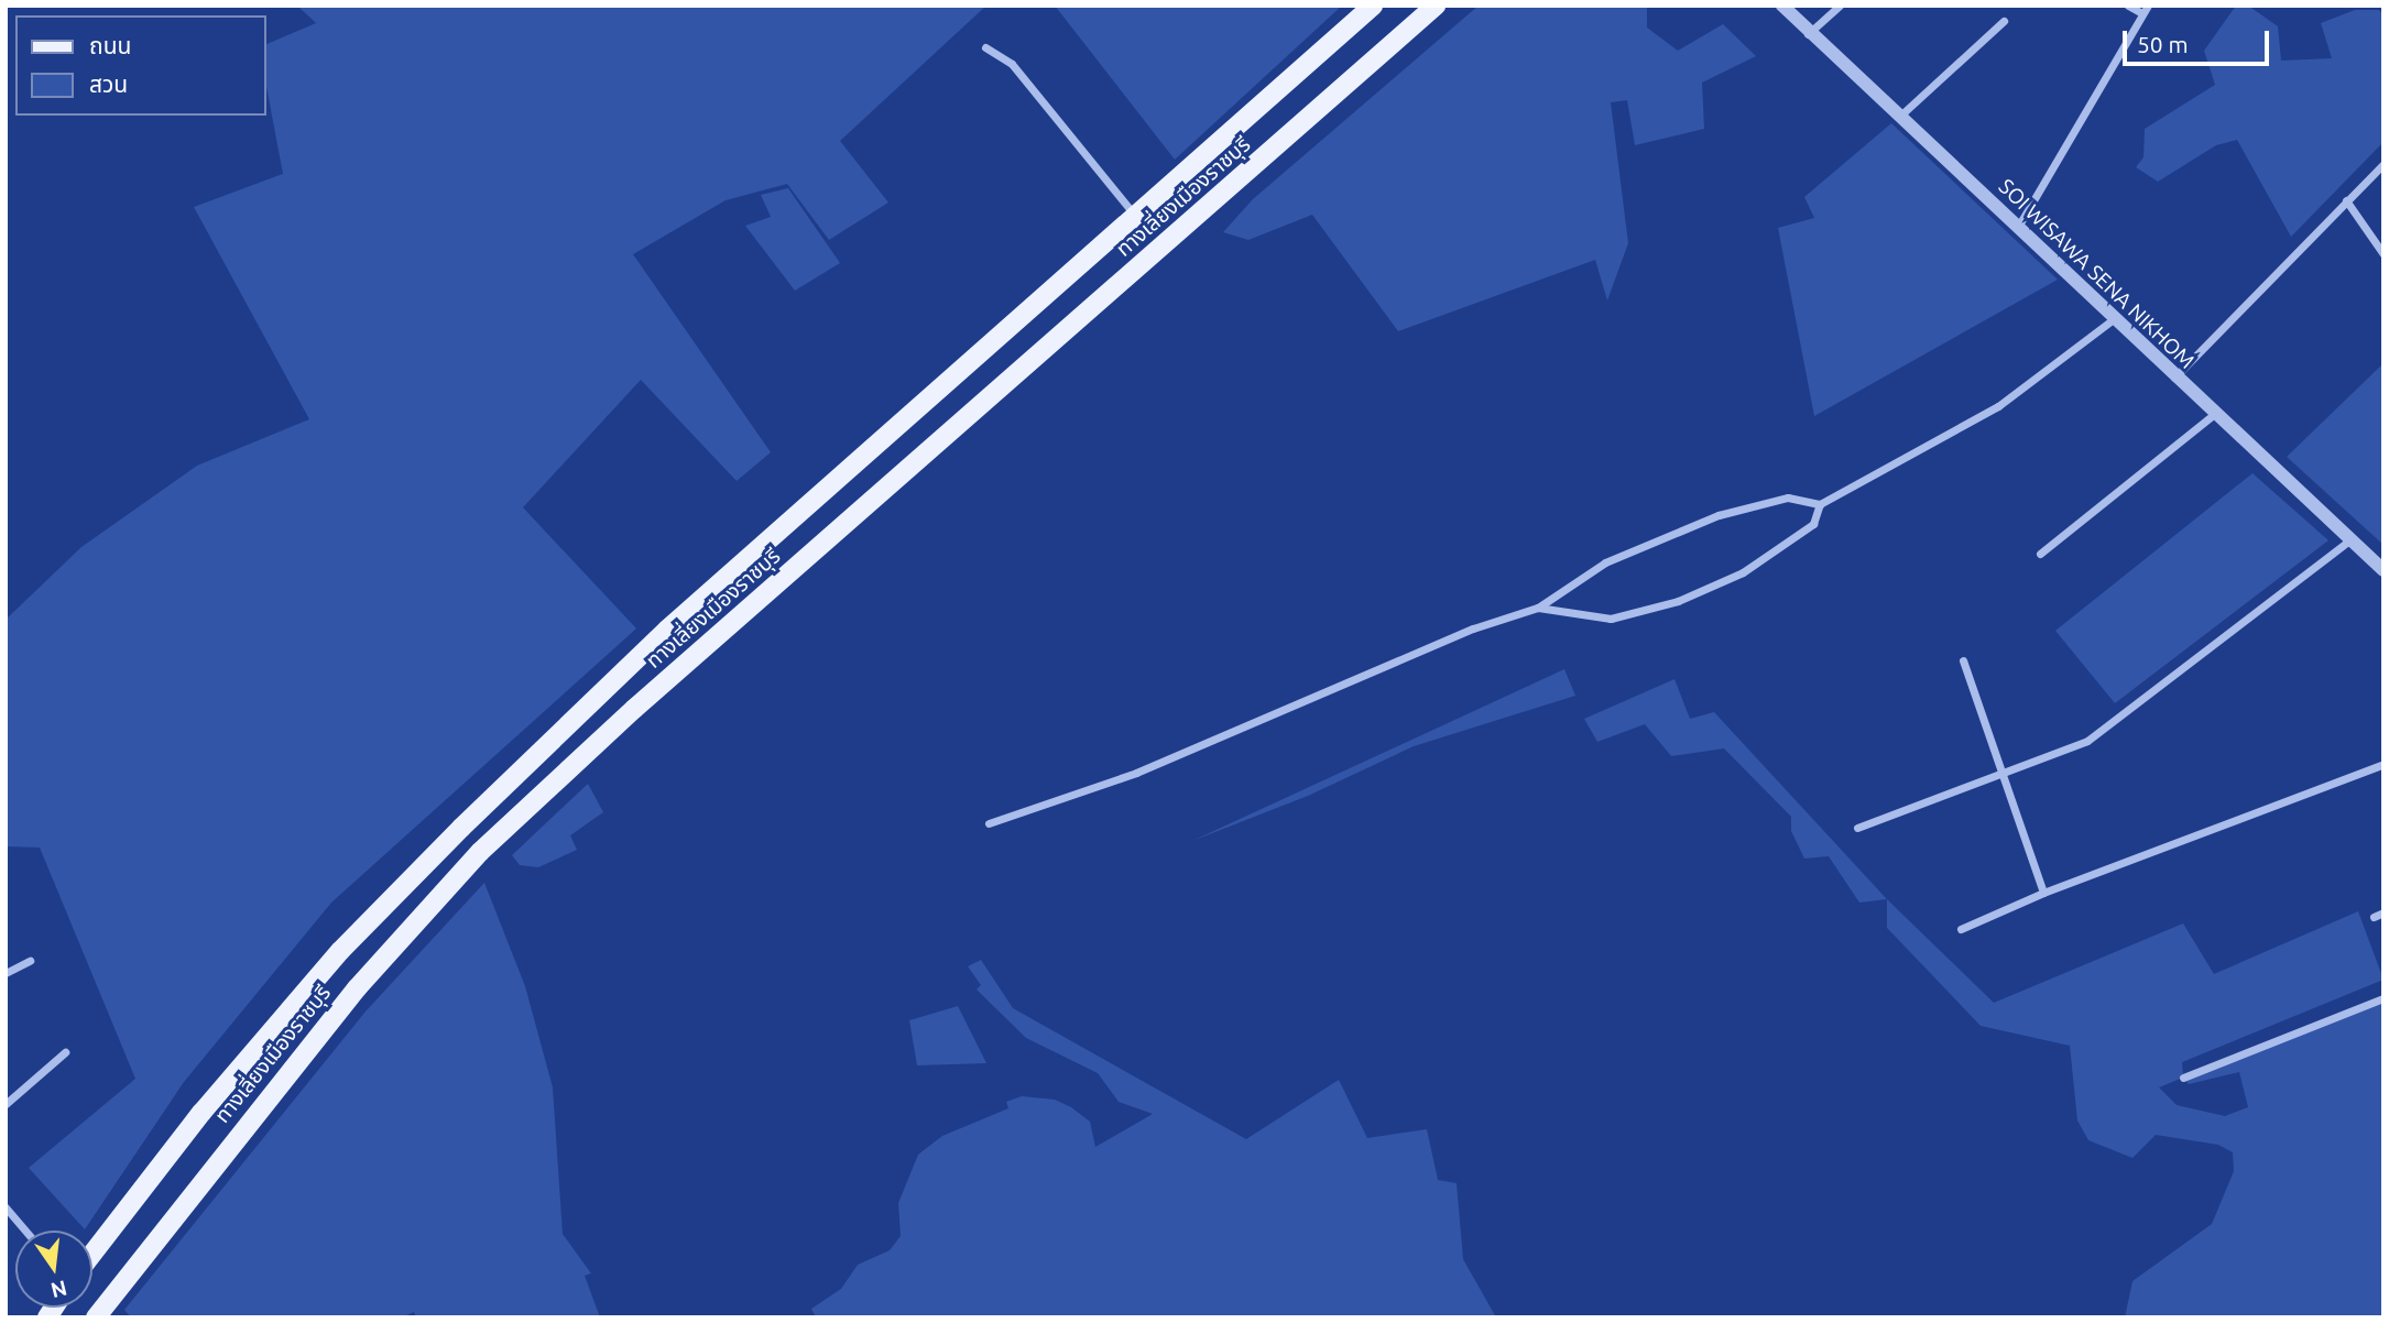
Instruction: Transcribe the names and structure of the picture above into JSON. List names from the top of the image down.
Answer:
{
  "streets": {
    "main road": ["ทางเลี่ยงเมืองราชบุรี"],
    "street": ["SOI WISAWA SENA NIKHOM"]
  },
  "legend": ["ถนน", "สวน"],
  "scale_bar": "50 m",
  "north": "bottom"
}
